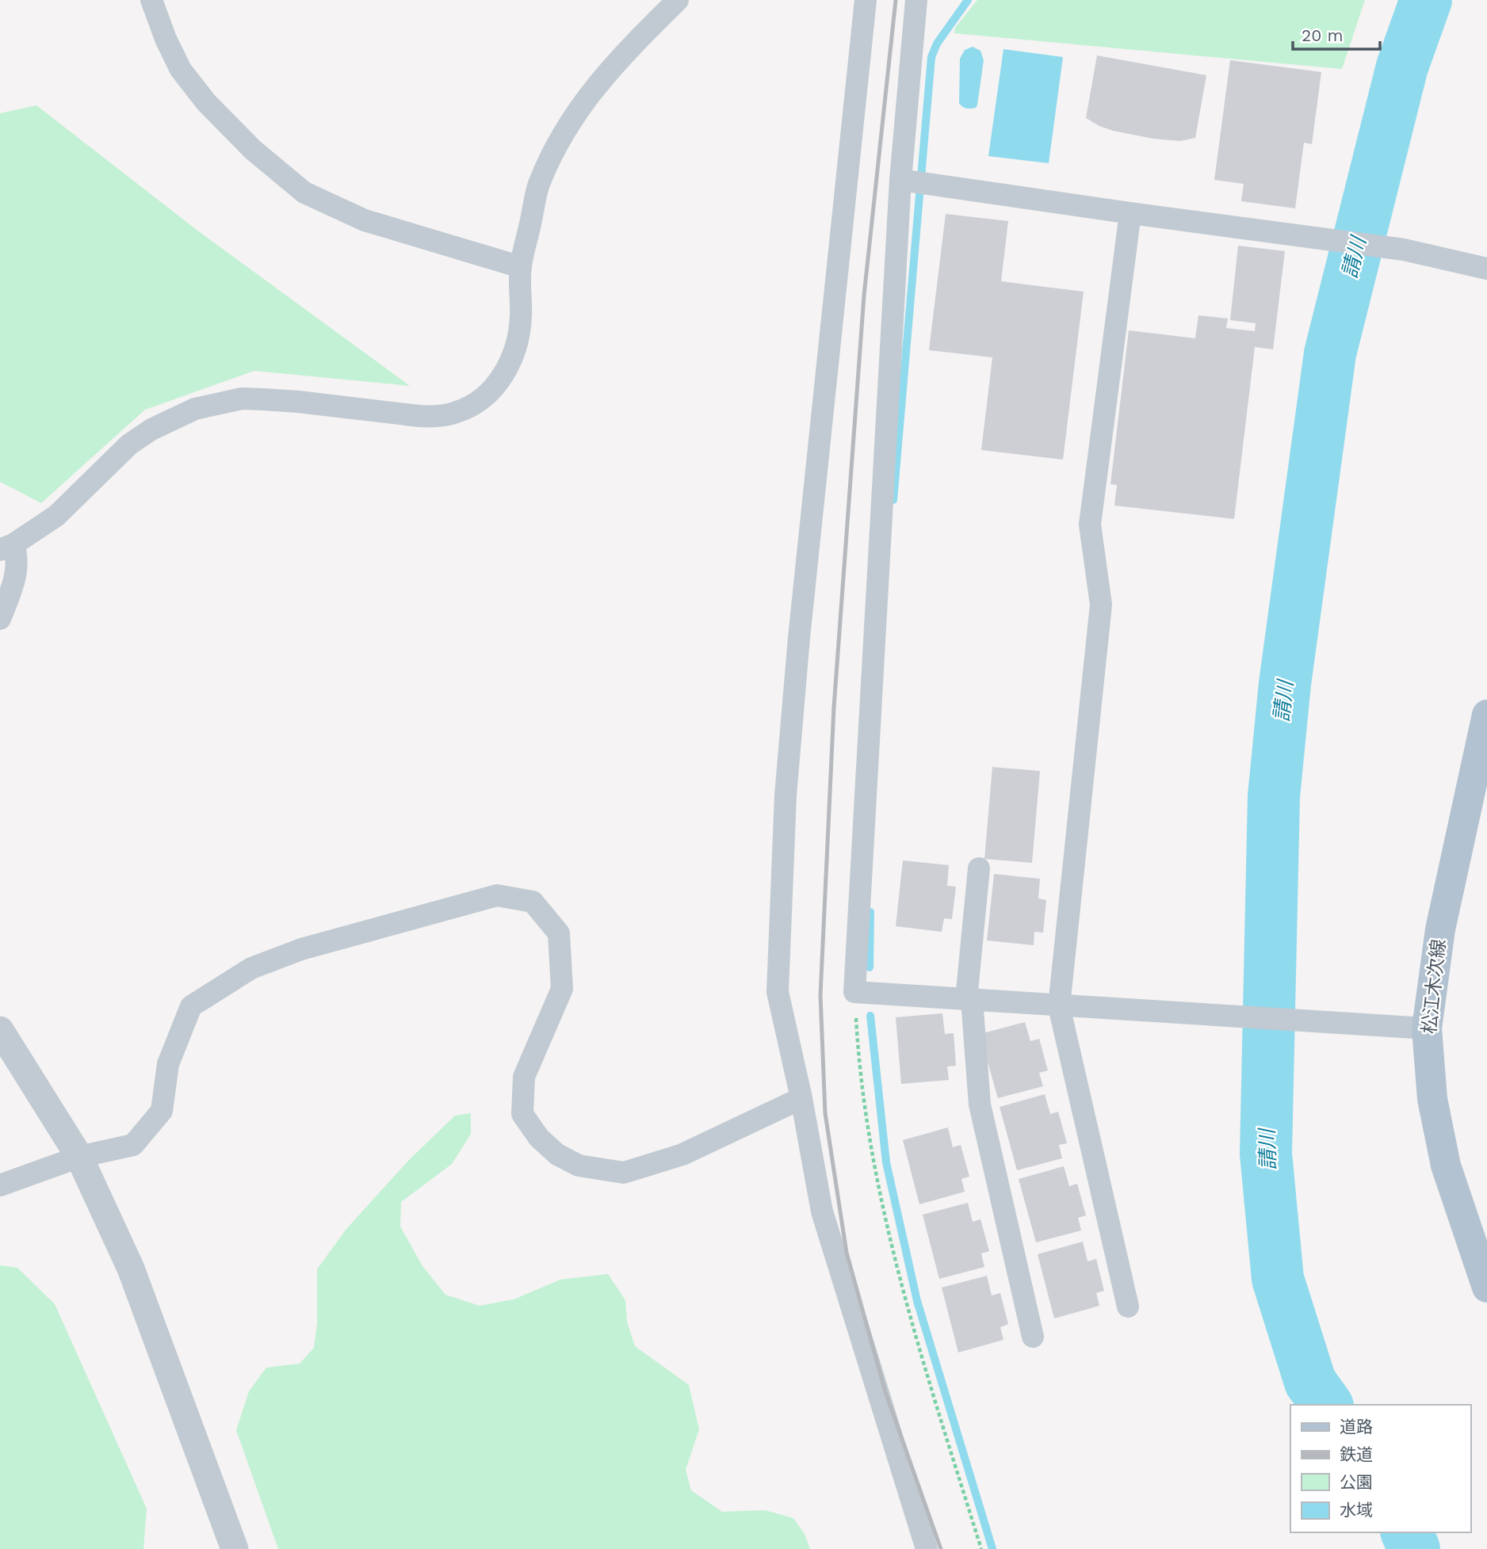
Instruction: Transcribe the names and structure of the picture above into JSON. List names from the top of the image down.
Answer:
{
  "streets": {
    "main road": ["松江木次線"]
  },
  "water": ["請川"],
  "legend": [
    "道路",
    "鉄道",
    "公園",
    "水域"
  ],
  "scale_bar": "20 m"
}
